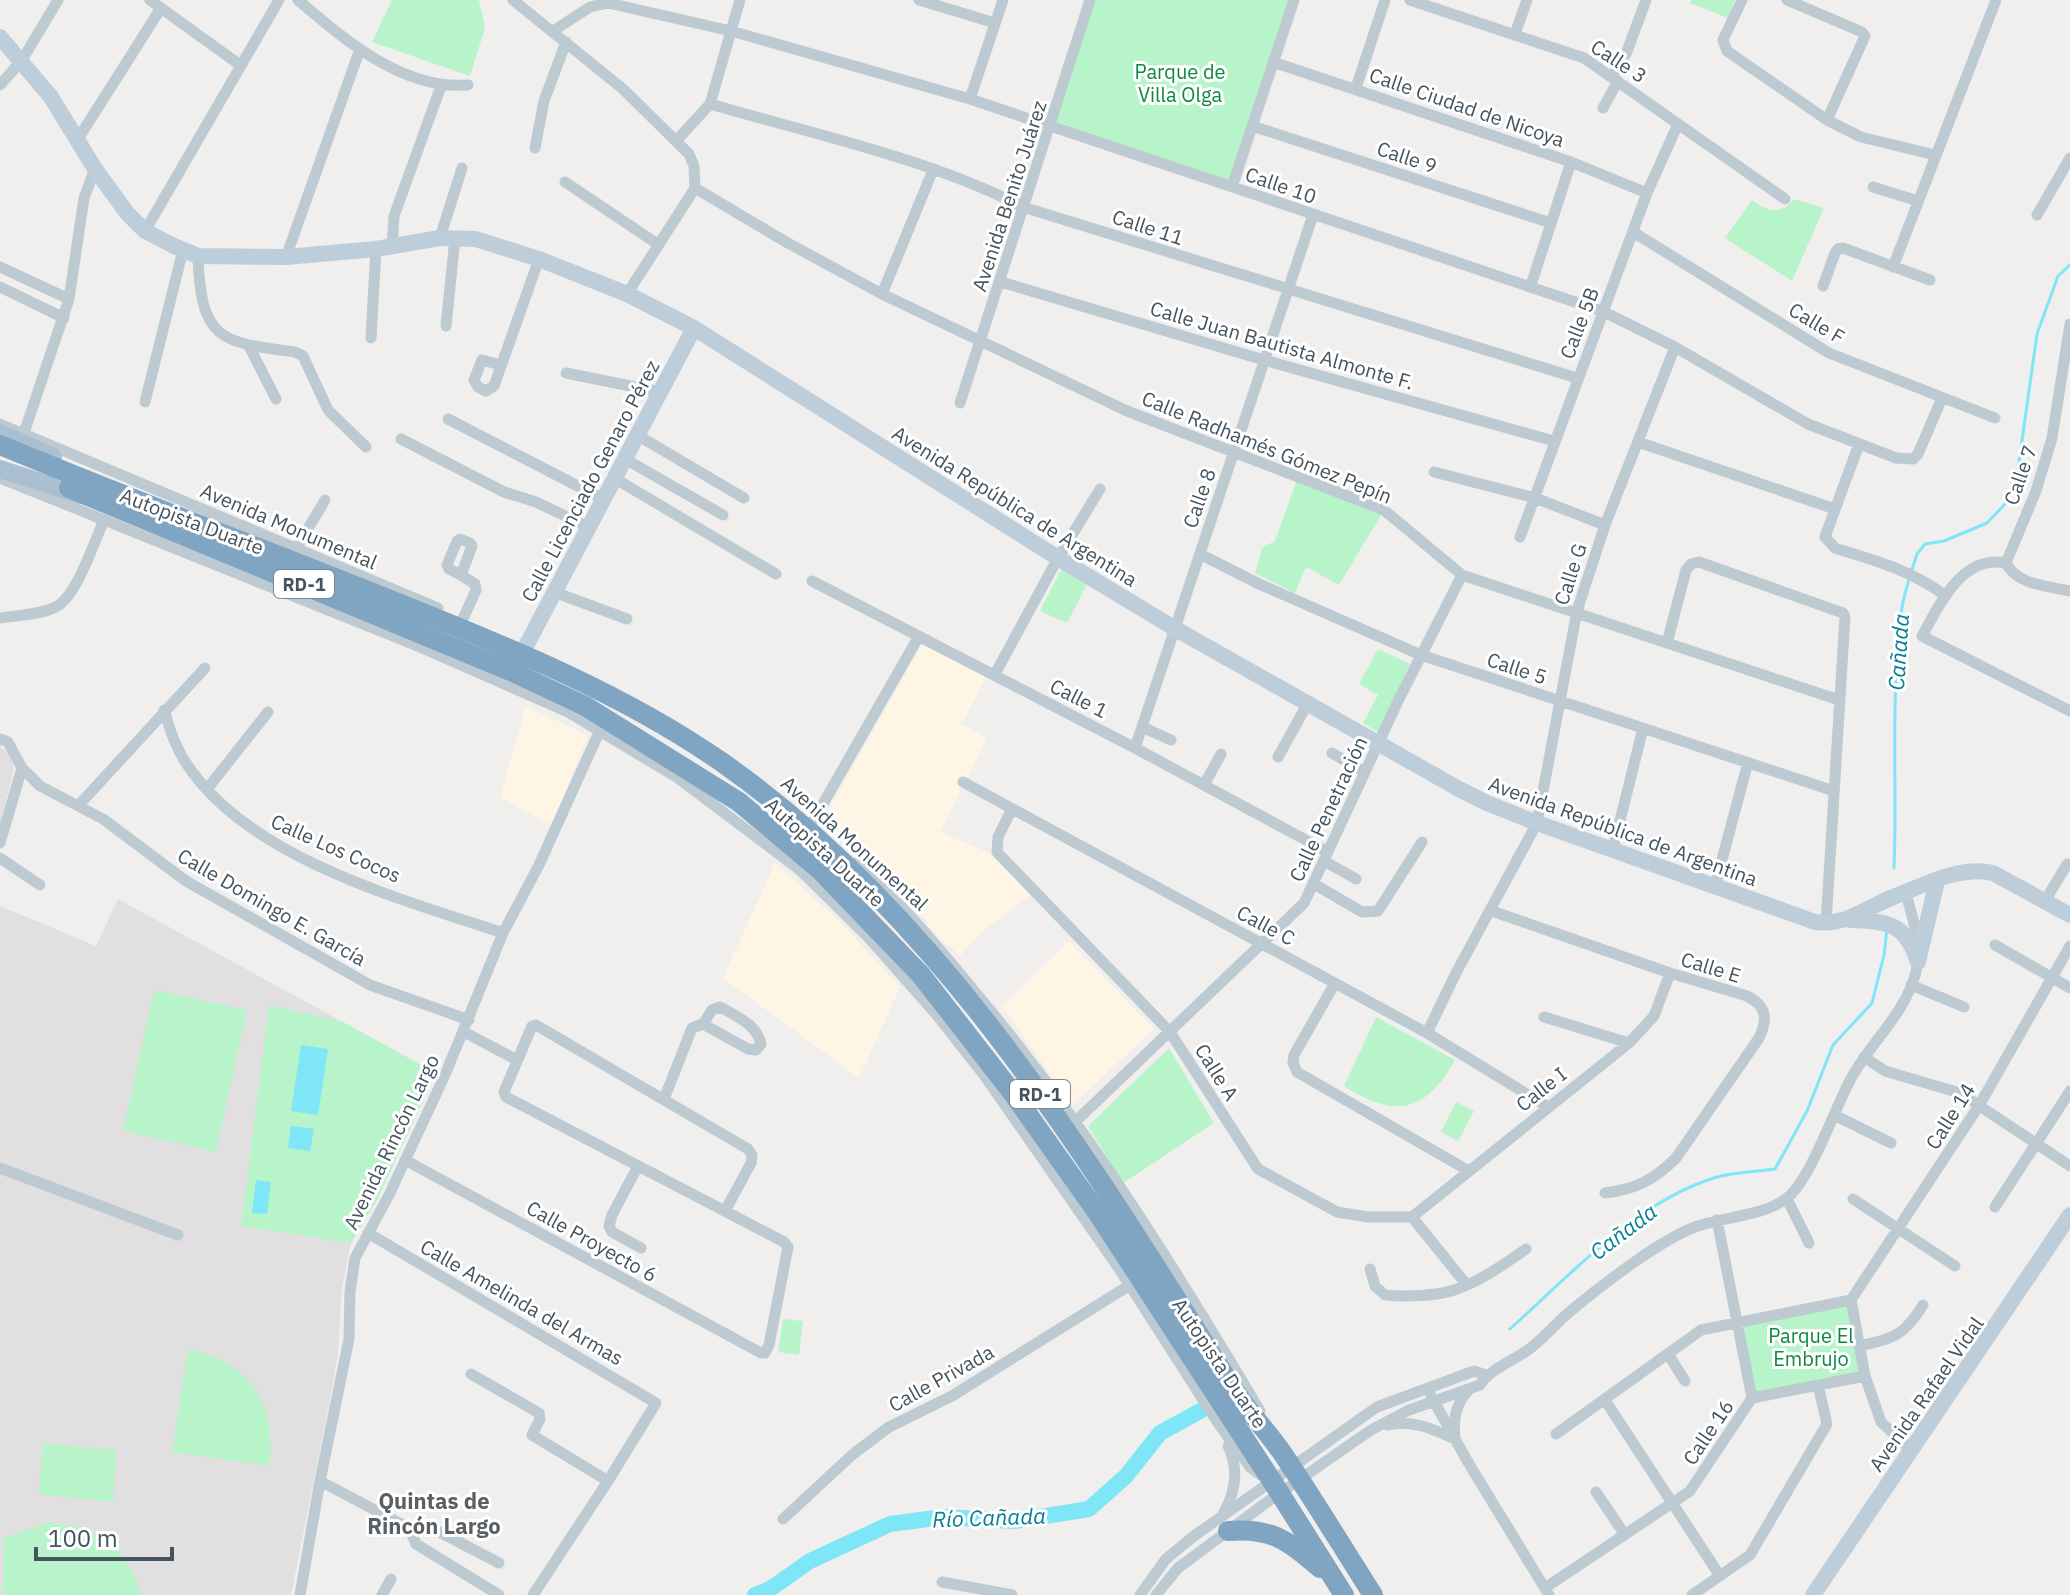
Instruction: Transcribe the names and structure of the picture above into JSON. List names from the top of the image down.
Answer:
{
  "streets": {
    "highway": ["Autopista Duarte", "RD-1"],
    "main road": ["Calle Licenciado Genaro Pérez", "Avenida República de Argentina", "Avenida Rafael Vidal"],
    "street": [
      "Calle 3",
      "Calle Ciudad de Nicoya",
      "Calle 9",
      "Calle 10",
      "Avenida Benito Juárez",
      "Calle 11",
      "Calle 5B",
      "Calle F",
      "Calle Juan Bautista Almonte F.",
      "Calle Radhamés Gómez Pepín",
      "Calle 7",
      "Calle 8",
      "Avenida Monumental",
      "Calle G",
      "Calle 5",
      "Calle 1",
      "Calle Penetración",
      "Calle Los Cocos",
      "Calle Domingo E. García",
      "Calle C",
      "Calle E",
      "Calle A",
      "Calle I",
      "Calle 14",
      "Avenida Rincón Largo",
      "Calle Proyecto 6",
      "Calle Amelinda del Armas",
      "Calle Privada",
      "Calle 16"
    ]
  },
  "crossings": [
    ["Calle 3", "Calle 5B"],
    ["Calle Ciudad de Nicoya", "Calle 5B"],
    ["Calle 10", "Avenida Benito Juárez"],
    ["Calle 10", "Calle 5B"],
    ["Calle 10", "Calle F"],
    ["Calle 10", "Calle 8"],
    ["Calle 10", "Calle G"],
    ["Avenida Benito Juárez", "Calle 11"],
    ["Avenida Benito Juárez", "Calle Juan Bautista Almonte F."],
    ["Avenida Benito Juárez", "Calle Radhamés Gómez Pepín"],
    ["Calle 11", "Calle 5B"],
    ["Calle 11", "Calle 8"],
    ["Calle 5B", "Calle F"],
    ["Calle 5B", "Calle Juan Bautista Almonte F."],
    ["Calle Juan Bautista Almonte F.", "Calle 8"],
    ["Calle Radhamés Gómez Pepín", "Calle 8"],
    ["Calle Radhamés Gómez Pepín", "Calle G"],
    ["Calle Radhamés Gómez Pepín", "Calle Penetración"],
    ["Calle Licenciado Genaro Pérez", "Avenida República de Argentina"],
    ["Calle Licenciado Genaro Pérez", "Autopista Duarte"],
    ["Calle Licenciado Genaro Pérez", "Avenida Monumental"],
    ["Calle 8", "Avenida República de Argentina"],
    ["Calle 8", "Calle 5"],
    ["Calle 8", "Calle 1"],
    ["Avenida República de Argentina", "Calle G"],
    ["Avenida República de Argentina", "Calle Penetración"],
    ["Autopista Duarte", "Avenida Monumental"],
    ["Autopista Duarte", "Calle Privada"],
    ["Avenida Monumental", "Calle Penetración"],
    ["Calle G", "Calle 5"],
    ["Calle G", "Calle C"],
    ["Calle G", "Calle E"],
    ["Calle 5", "Calle Penetración"],
    ["Calle 1", "Calle Penetración"],
    ["Calle Penetración", "Calle C"],
    ["Calle Penetración", "Calle A"],
    ["Calle Los Cocos", "Avenida Rincón Largo"],
    ["Calle Domingo E. García", "Avenida Rincón Largo"],
    ["Calle C", "Calle A"],
    ["Calle C", "Calle I"],
    ["Calle E", "Calle I"],
    ["Calle A", "Calle I"],
    ["Avenida Rincón Largo", "Calle Proyecto 6"],
    ["Avenida Rincón Largo", "Calle Amelinda del Armas"]
  ],
  "districts": ["Quintas de Rincón Largo"],
  "water": ["Cañada", "Río Cañada"],
  "parks": ["Parque de Villa Olga", "Parque El Embrujo"],
  "scale_bar": "100 m"
}
